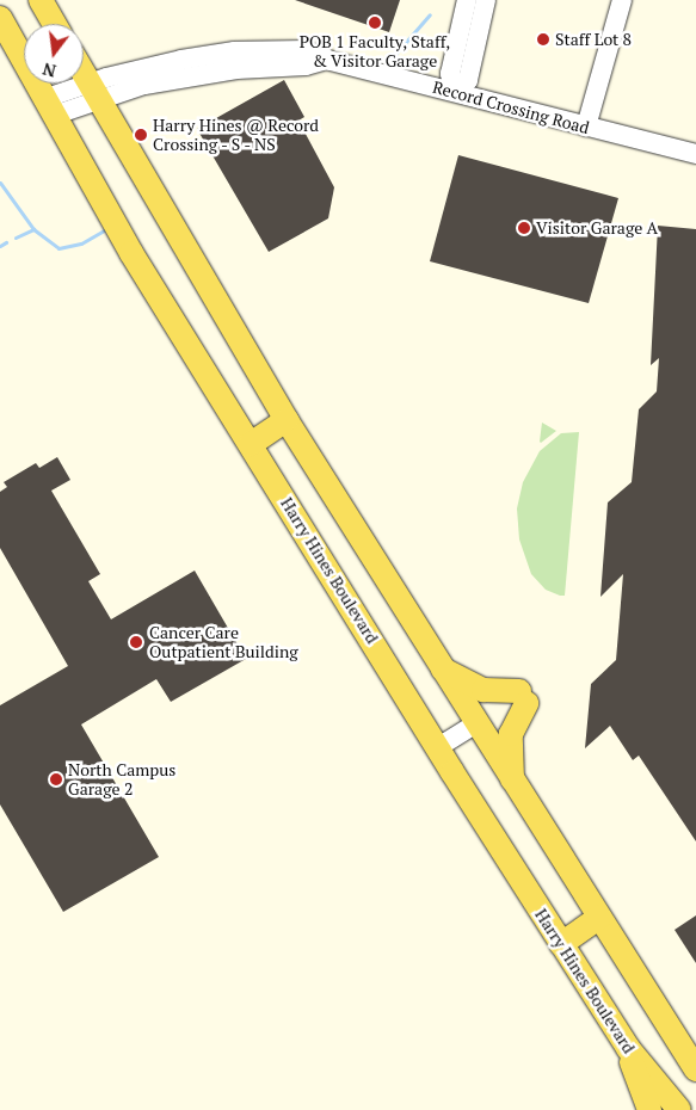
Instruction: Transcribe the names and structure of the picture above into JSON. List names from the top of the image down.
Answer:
{
  "streets": {
    "main road": ["Harry Hines Boulevard"],
    "street": ["Record Crossing Road"]
  },
  "crossings": [
    ["Record Crossing Road", "Harry Hines Boulevard"]
  ],
  "places": [
    "POB 1 Faculty, Staff, & Visitor Garage",
    "Staff Lot 8",
    "Harry Hines @ Record Crossing - S - NS",
    "Visitor Garage A",
    "Cancer Care Outpatient Building",
    "North Campus Garage 2"
  ],
  "north": "bottom"
}
